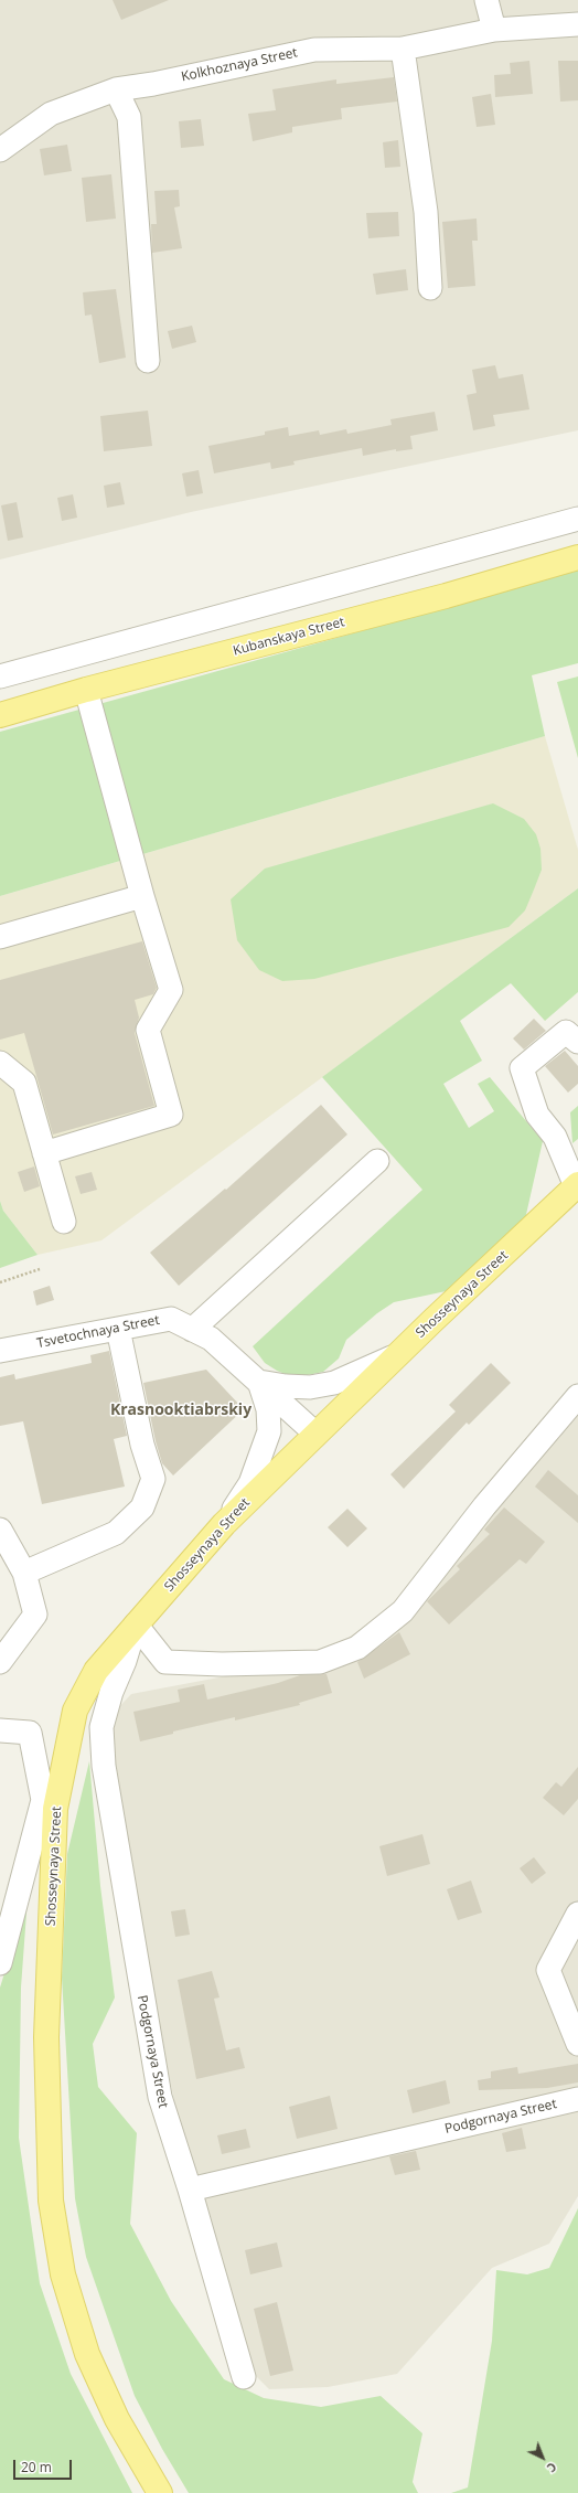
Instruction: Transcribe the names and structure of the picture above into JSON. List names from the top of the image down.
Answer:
{
  "streets": {
    "main road": ["Kubanskaya Street", "Shosseynaya Street"],
    "street": ["Kolkhoznaya Street", "Tsvetochnaya Street", "Podgornaya Street"]
  },
  "crossings": [
    ["Shosseynaya Street", "Tsvetochnaya Street"],
    ["Shosseynaya Street", "Podgornaya Street"]
  ],
  "districts": ["Krasnooktiabrskiy"],
  "scale_bar": "20 m",
  "north": "bottom right"
}
